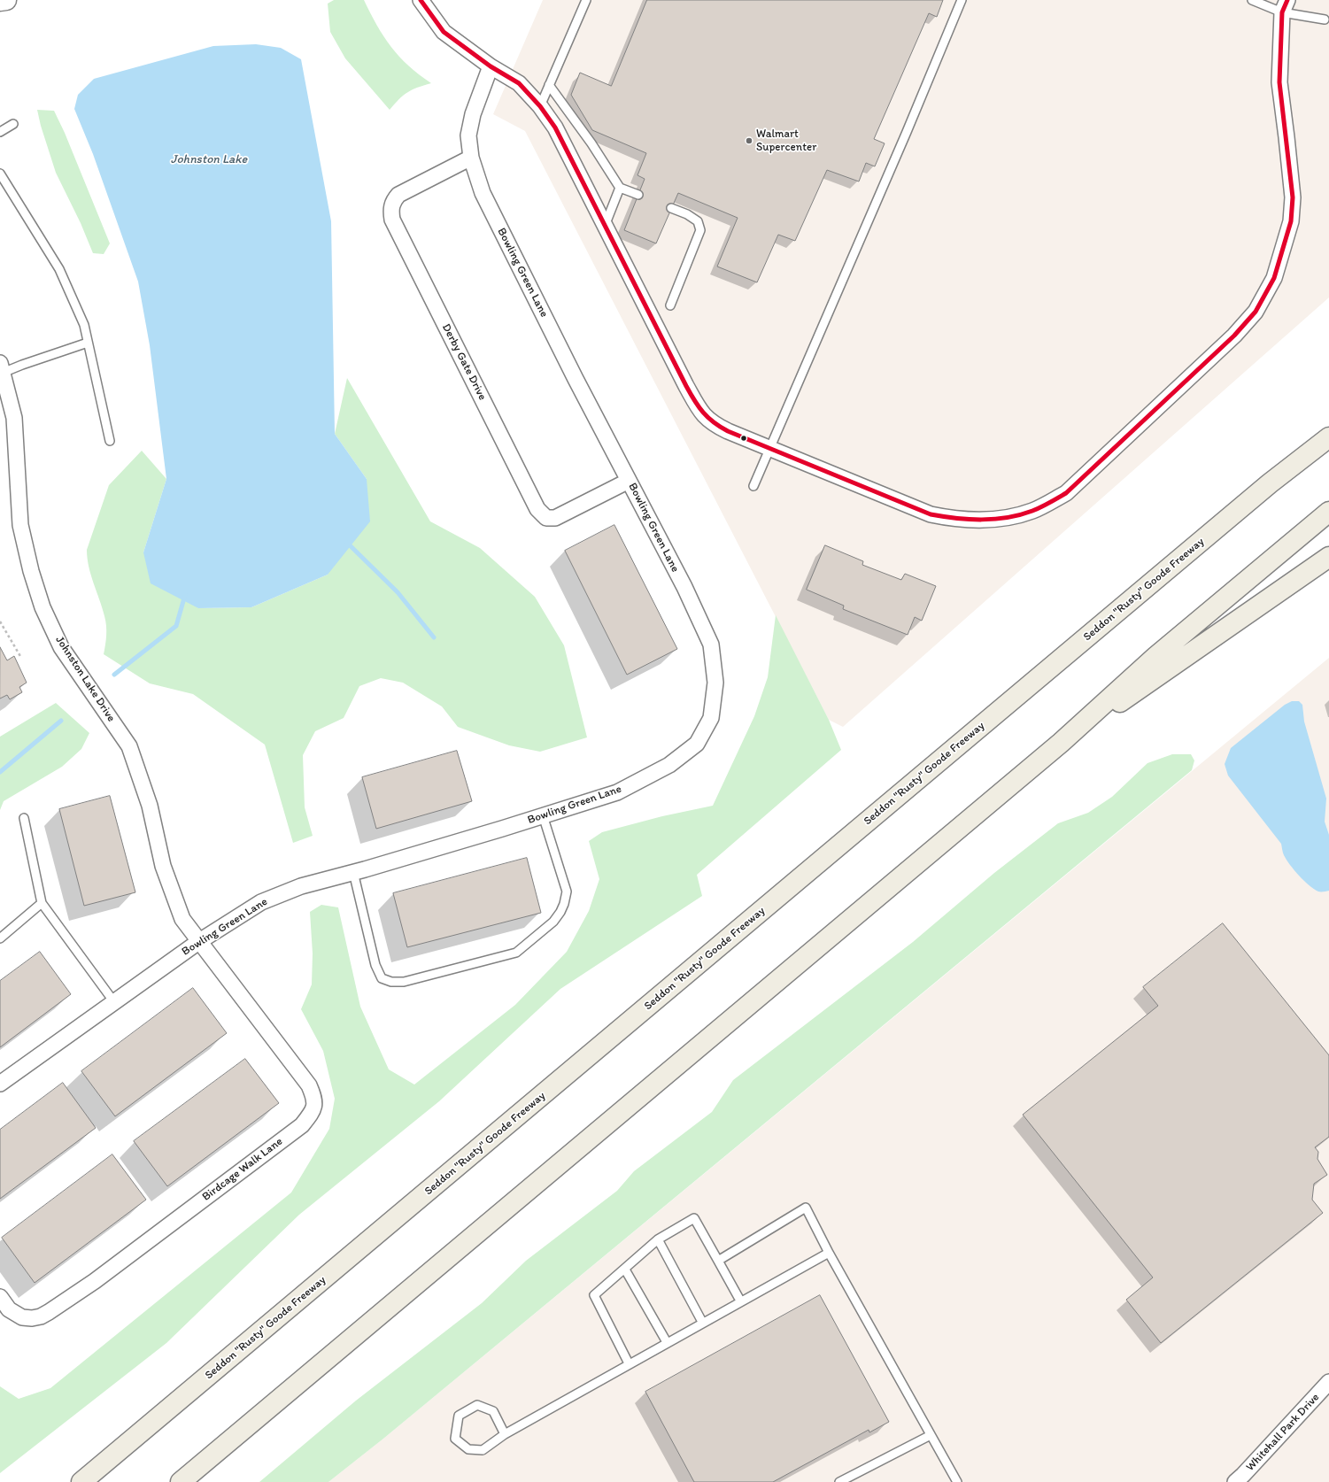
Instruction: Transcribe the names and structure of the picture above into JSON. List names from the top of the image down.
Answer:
{
  "streets": {
    "highway": ["Seddon \"Rusty\" Goode Freeway"],
    "street": [
      "Bowling Green Lane",
      "Derby Gate Drive",
      "Johnston Lake Drive",
      "Birdcage Walk Lane",
      "Whitehall Park Drive"
    ]
  },
  "crossings": [
    ["Bowling Green Lane", "Derby Gate Drive"],
    ["Bowling Green Lane", "Johnston Lake Drive"],
    ["Bowling Green Lane", "Birdcage Walk Lane"],
    ["Johnston Lake Drive", "Birdcage Walk Lane"]
  ],
  "water": ["Johnston Lake"],
  "places": ["Walmart Supercenter"]
}
